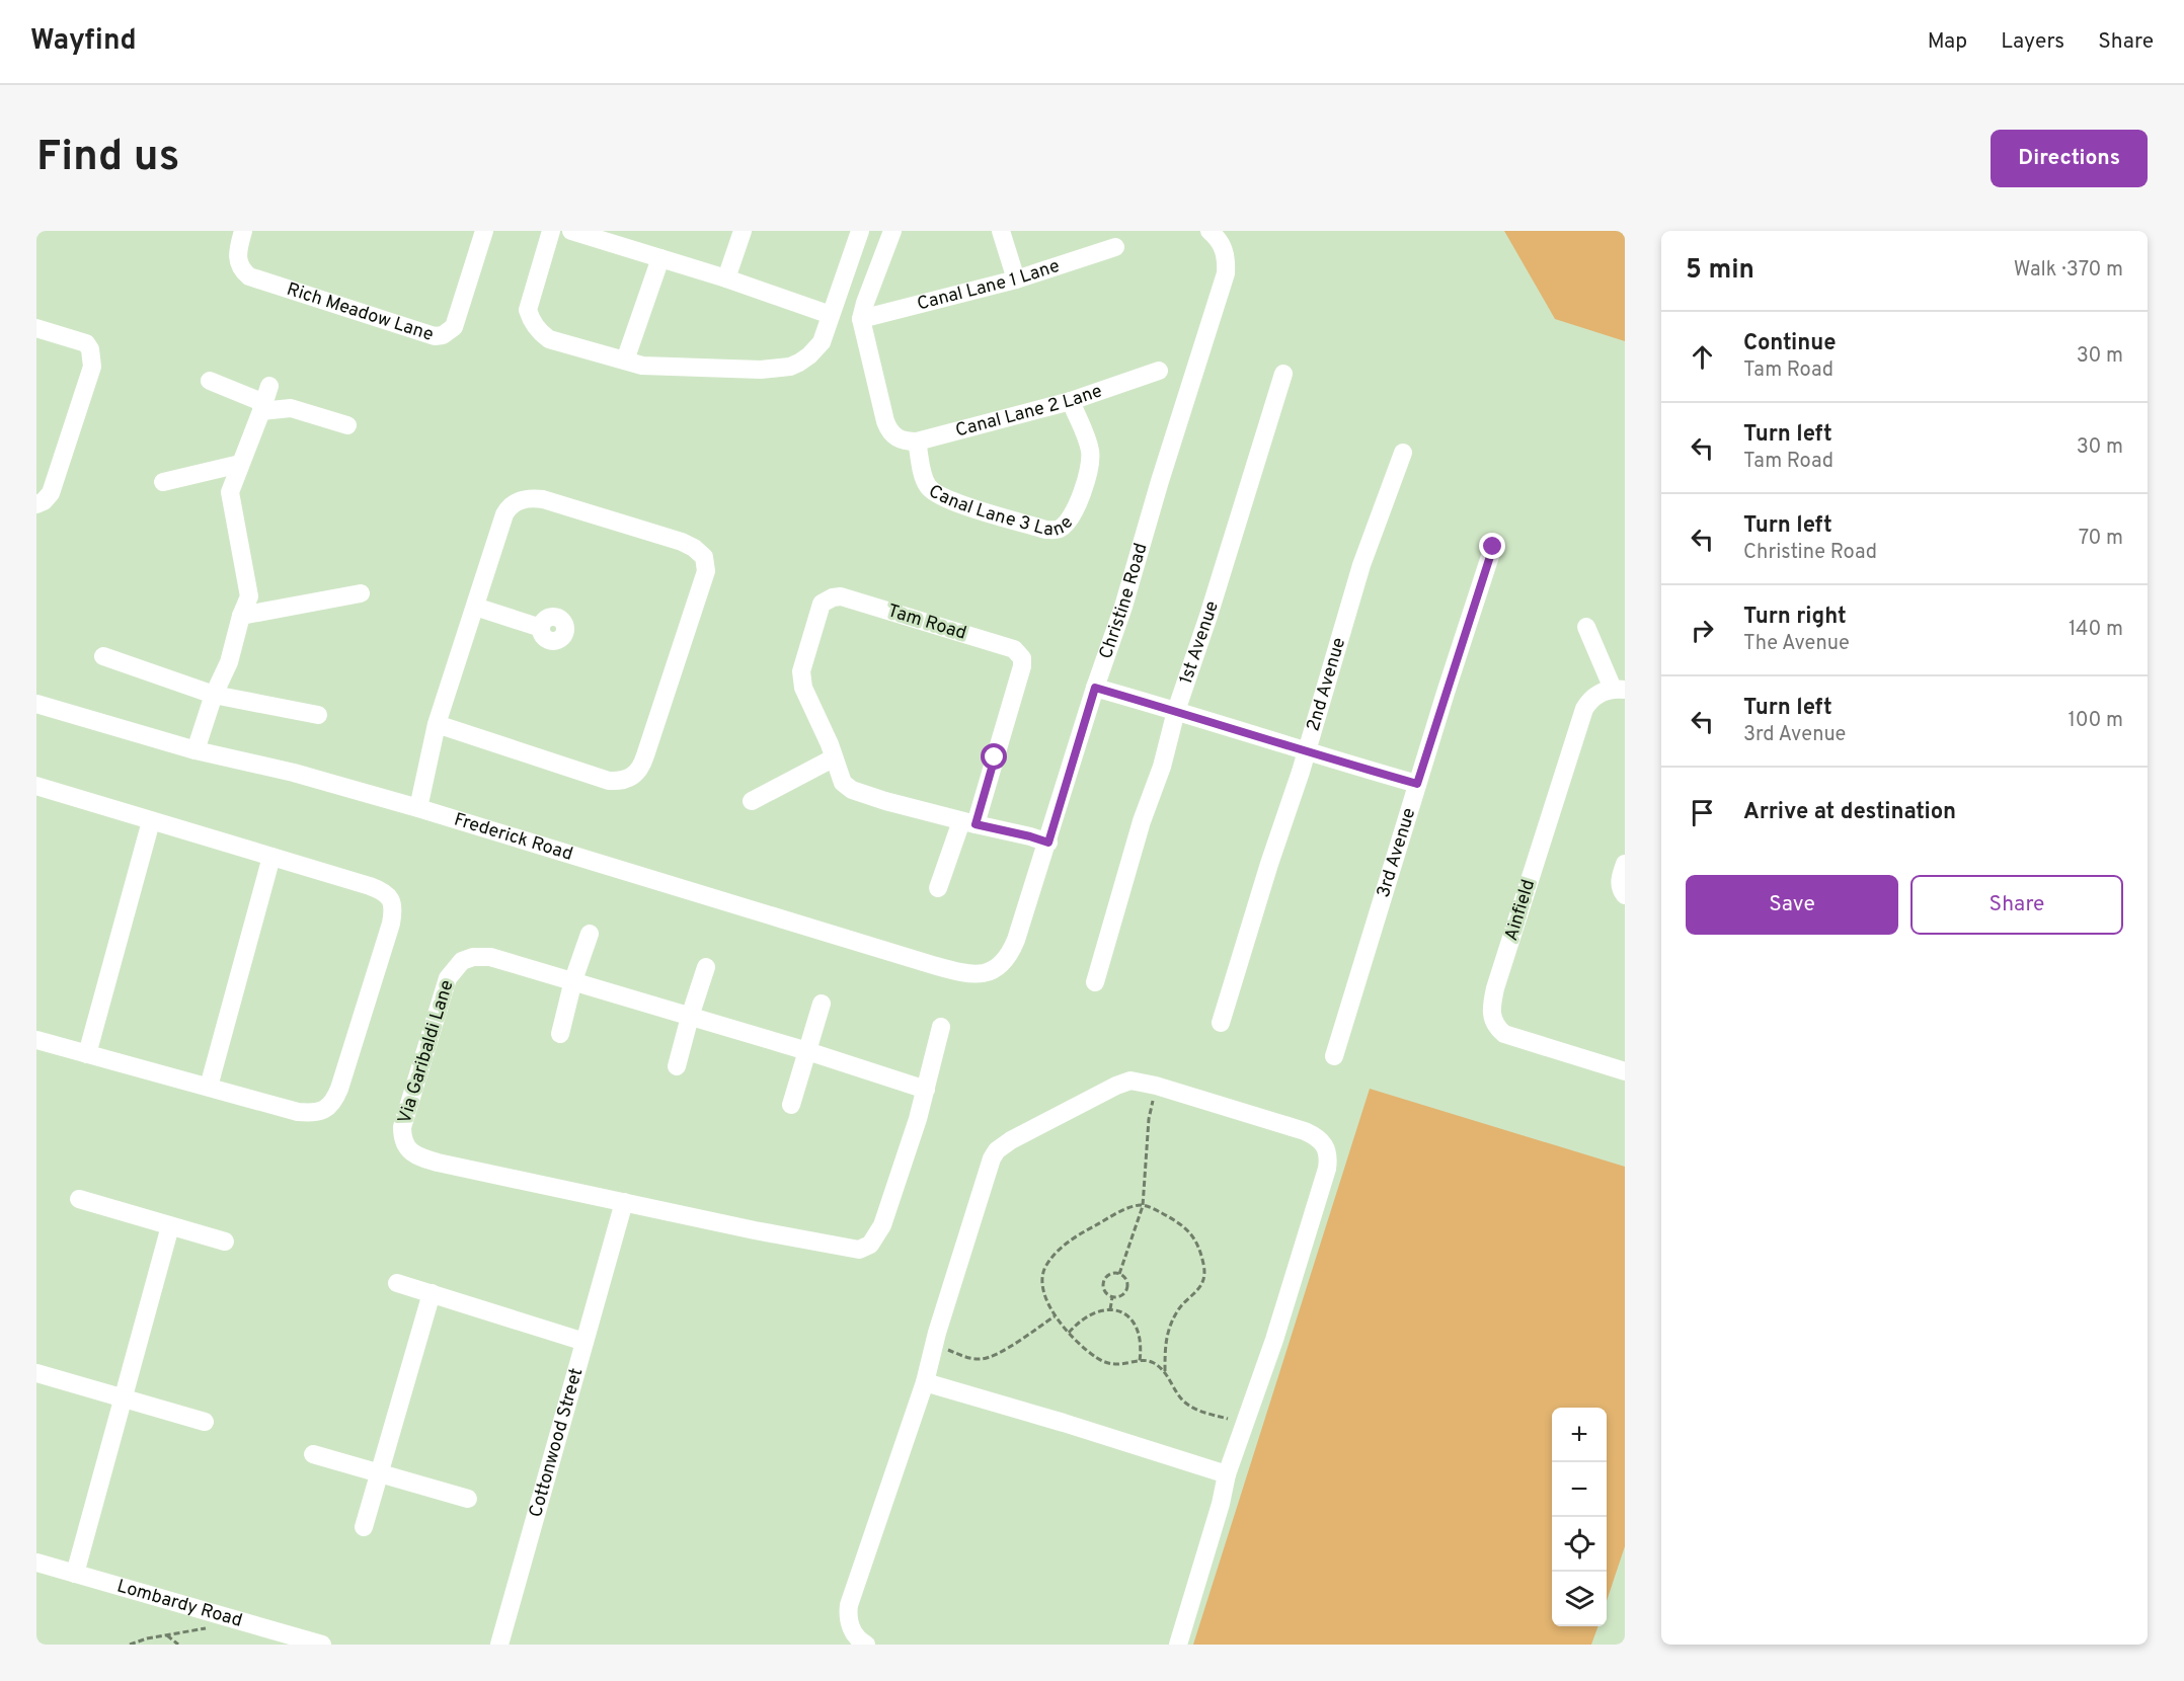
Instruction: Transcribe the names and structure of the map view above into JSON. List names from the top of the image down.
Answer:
{
  "streets": {
    "street": [
      "Canal Lane 1 Lane",
      "Rich Meadow Lane",
      "Canal Lane 2 Lane",
      "Canal Lane 3 Lane",
      "Christine Road",
      "Tam Road",
      "1st Avenue",
      "2nd Avenue",
      "Frederick Road",
      "3rd Avenue",
      "Ainfield",
      "Via Garibaldi Lane",
      "Cottonwood Street",
      "Lombardy Road"
    ]
  },
  "crossings": [
    ["Canal Lane 1 Lane", "Canal Lane 2 Lane"],
    ["Canal Lane 2 Lane", "Canal Lane 3 Lane"],
    ["Christine Road", "Tam Road"],
    ["Christine Road", "Frederick Road"],
    ["Via Garibaldi Lane", "Cottonwood Street"]
  ],
  "page": {
    "header": "Wayfind",
    "nav": ["Map", "Layers", "Share"],
    "buttons": [
      "Directions",
      ["Save", "Share"]
    ],
    "title": "Find us",
    "heading": ["5 min", "Walk · 370 m"],
    "list": [
      ["Continue", "Tam Road", "30 m"],
      ["Turn left", "Tam Road", "30 m"],
      ["Turn left", "Christine Road", "70 m"],
      ["Turn right", "The Avenue", "140 m"],
      ["Turn left", "3rd Avenue", "100 m"],
      "Arrive at destination"
    ],
    "map_buttons": ["+", "−"]
  }
}
